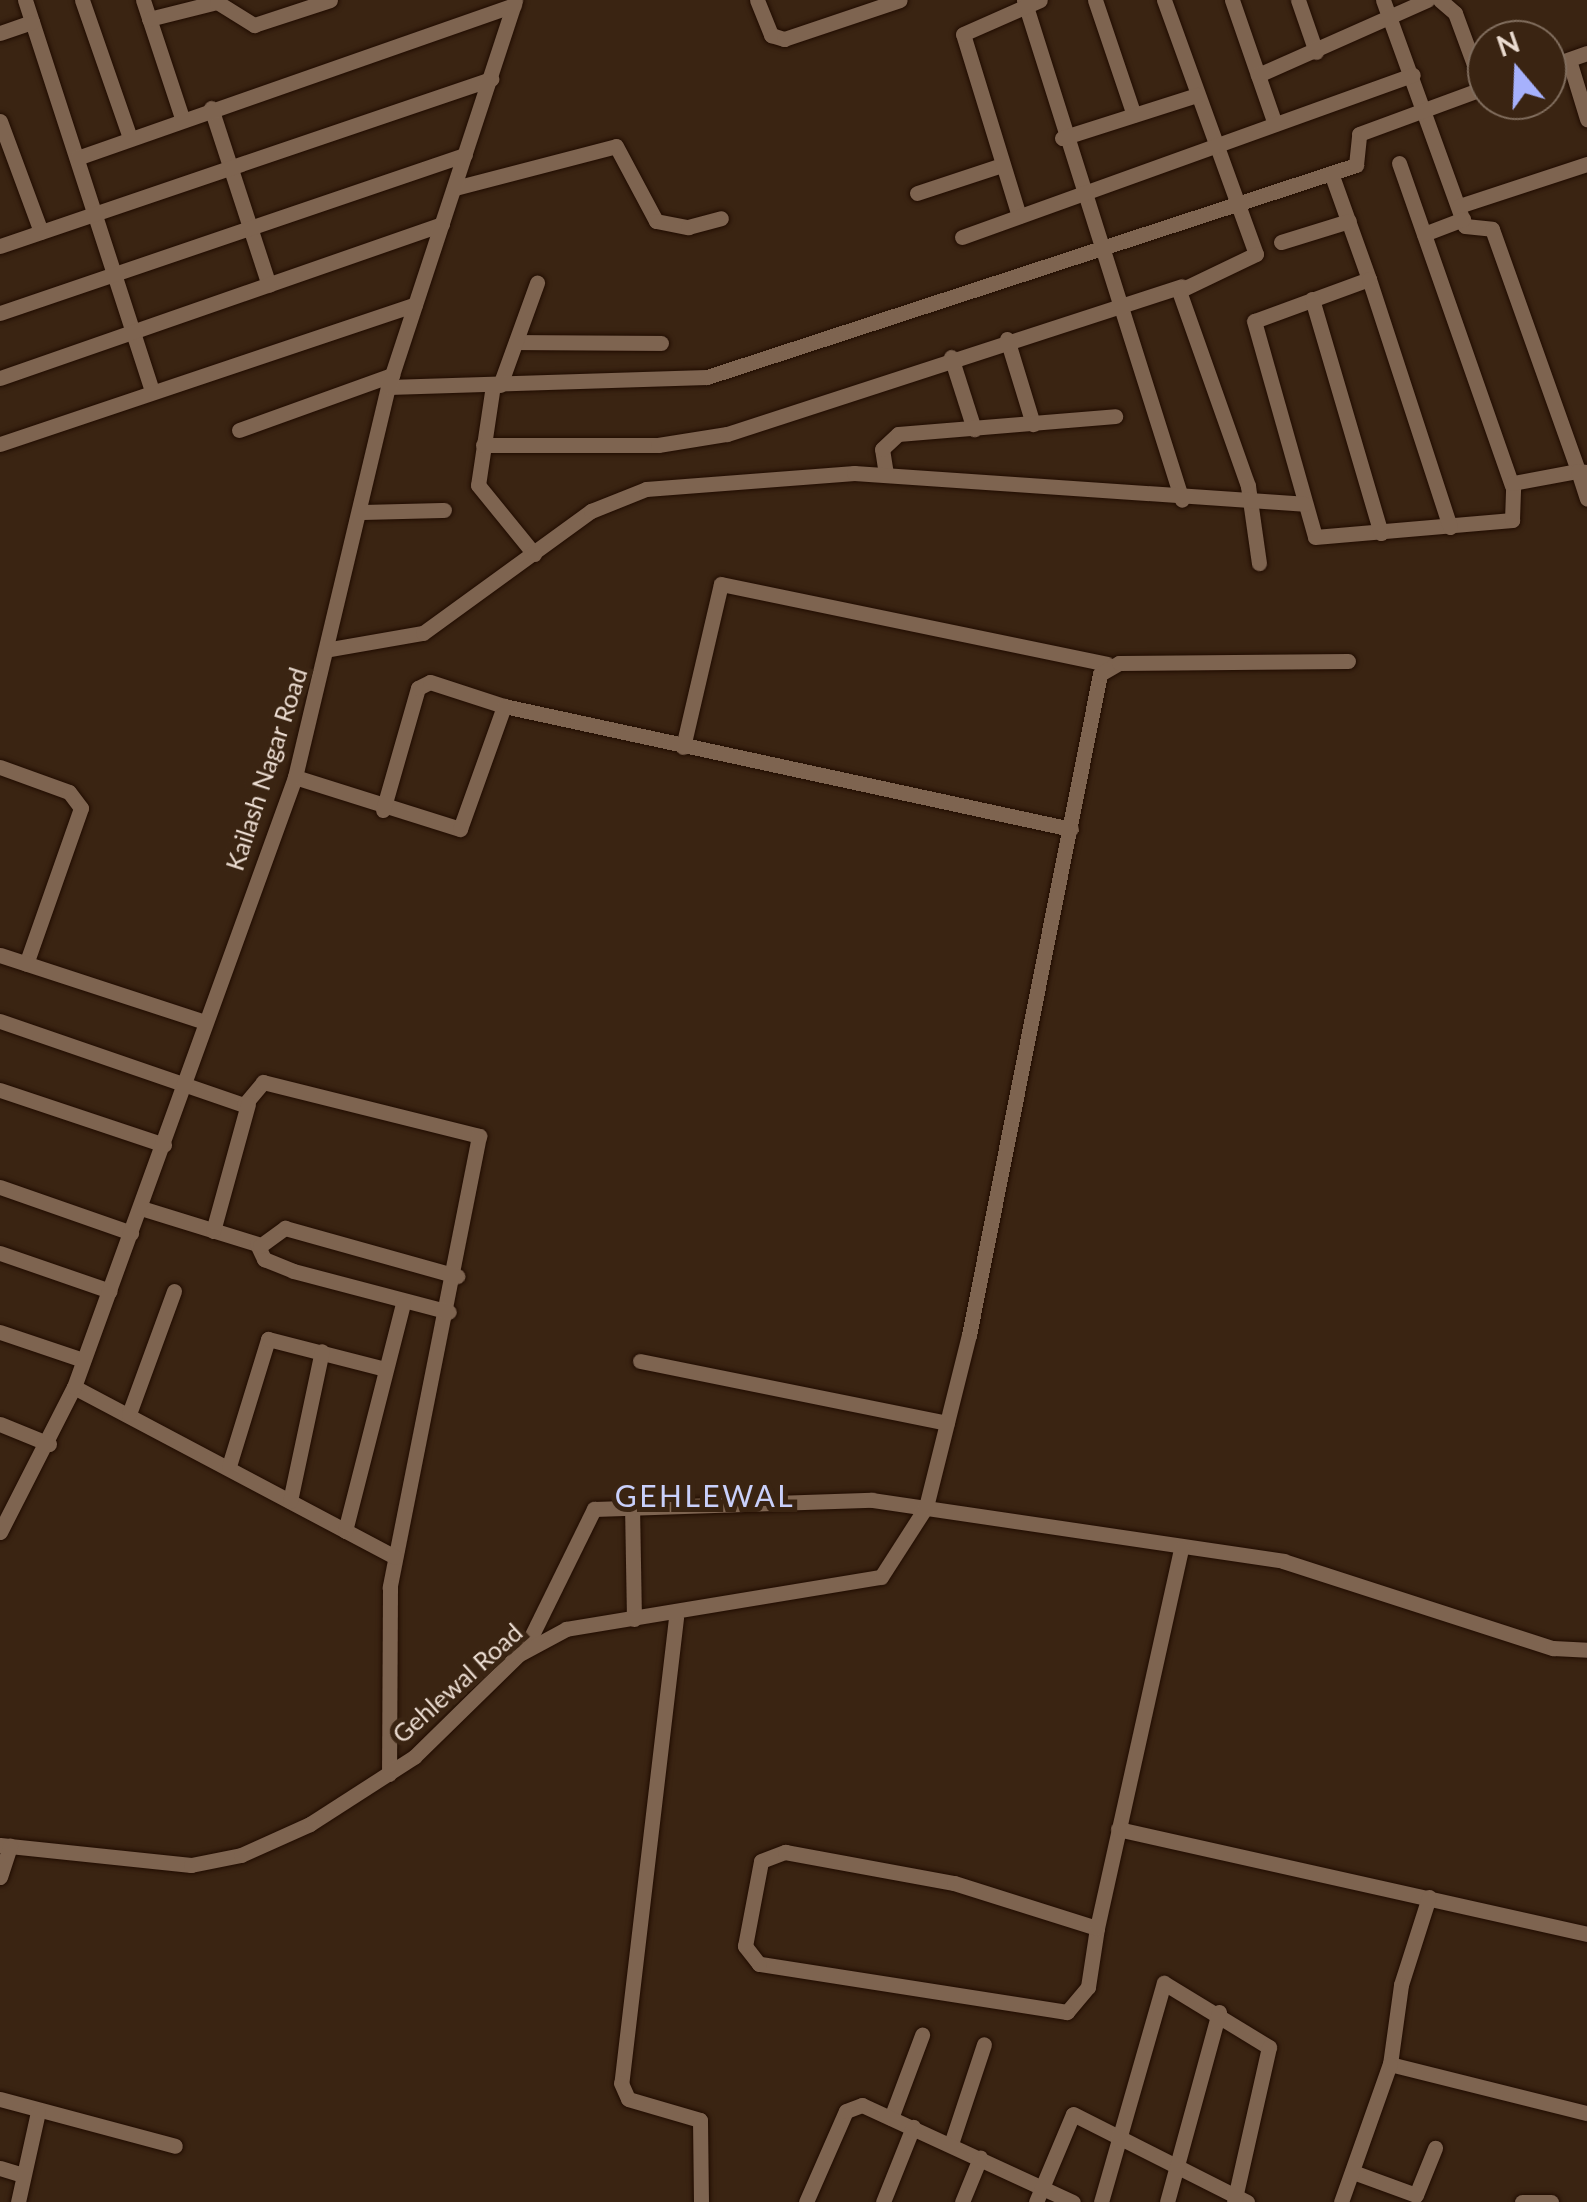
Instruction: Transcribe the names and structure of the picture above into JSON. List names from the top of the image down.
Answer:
{
  "streets": {
    "street": ["Kailash Nagar Road", "Gehlewal Road"]
  },
  "districts": ["GEHLEWAL"],
  "north": "top"
}
